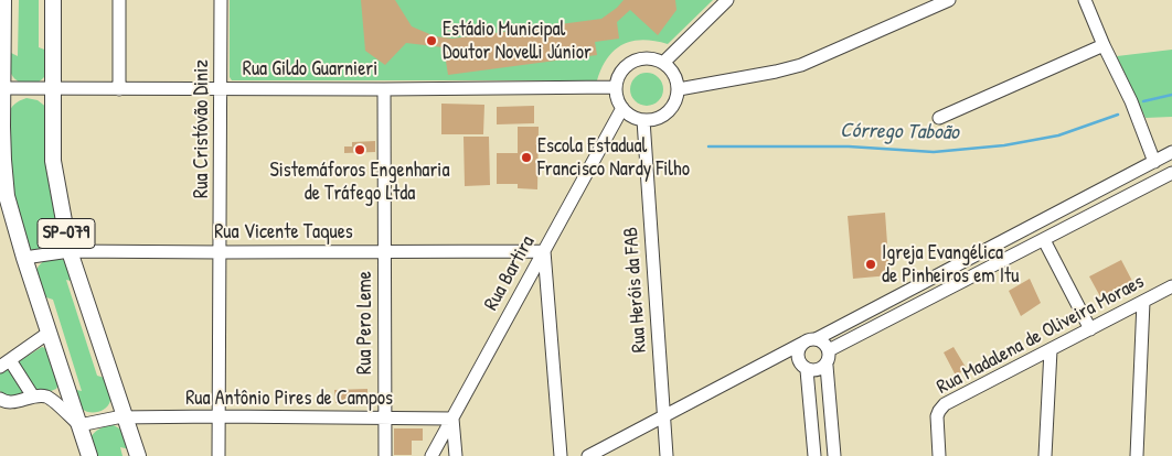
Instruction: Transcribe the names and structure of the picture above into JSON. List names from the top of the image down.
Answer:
{
  "streets": {
    "main road": ["SP-079"],
    "street": [
      "Rua Gildo Guarnieri",
      "Rua Cristóvão Diniz",
      "Rua Vicente Taques",
      "Rua Bartira",
      "Rua Heróis da FAB",
      "Rua Pero Leme",
      "Rua Madalena de Oliveira Moraes",
      "Rua Antônio Pires de Campos"
    ]
  },
  "crossings": [
    ["Rua Gildo Guarnieri", "Rua Cristóvão Diniz"],
    ["Rua Gildo Guarnieri", "SP-079"],
    ["Rua Gildo Guarnieri", "Rua Bartira"],
    ["Rua Gildo Guarnieri", "Rua Heróis da FAB"],
    ["Rua Gildo Guarnieri", "Rua Pero Leme"],
    ["Rua Cristóvão Diniz", "Rua Vicente Taques"],
    ["Rua Cristóvão Diniz", "Rua Antônio Pires de Campos"],
    ["Rua Vicente Taques", "SP-079"],
    ["Rua Vicente Taques", "Rua Bartira"],
    ["Rua Vicente Taques", "Rua Pero Leme"],
    ["SP-079", "Rua Antônio Pires de Campos"],
    ["Rua Bartira", "Rua Heróis da FAB"],
    ["Rua Bartira", "Rua Antônio Pires de Campos"],
    ["Rua Pero Leme", "Rua Antônio Pires de Campos"]
  ],
  "water": ["Córrego Taboão"],
  "places": [
    "Estádio Municipal Doutor Novelli Júnior",
    "Sistemáforos Engenharia de Tráfego Ltda",
    "Escola Estadual Francisco Nardy Filho",
    "Igreja Evangélica de Pinheiros em Itu"
  ]
}
